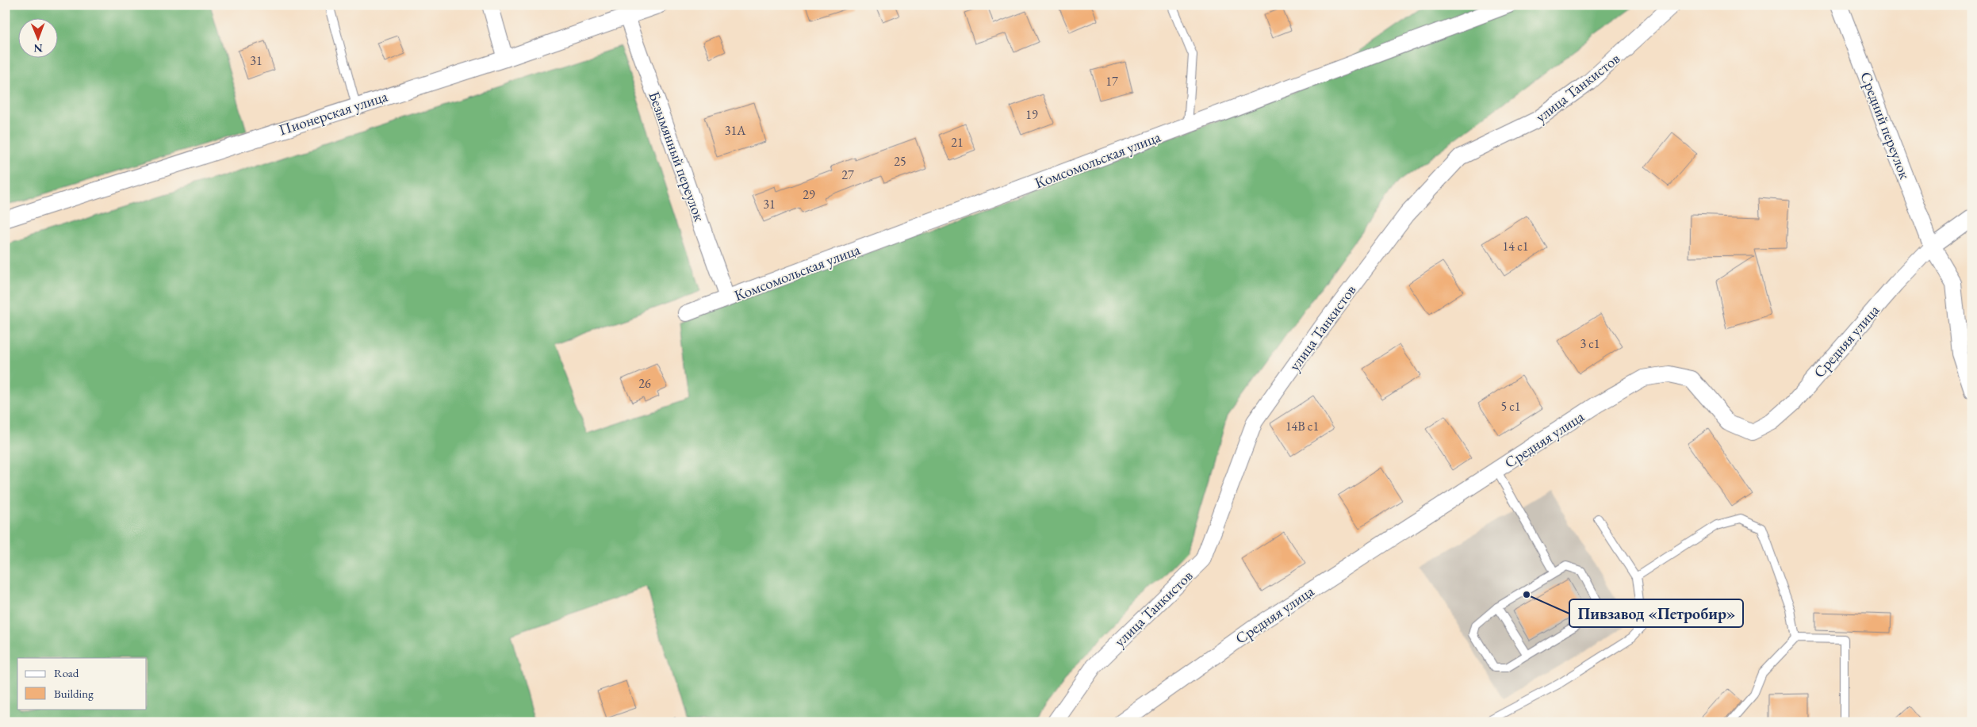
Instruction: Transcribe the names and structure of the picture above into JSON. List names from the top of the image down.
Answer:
{
  "streets": {
    "street": [
      "улица Танкистов",
      "Пионерская улица",
      "Средний переулок",
      "Безымянный переулок",
      "Комсомольская улица",
      "Средняя улица"
    ]
  },
  "crossings": [
    ["Пионерская улица", "Безымянный переулок"],
    ["Средний переулок", "Средняя улица"],
    ["Безымянный переулок", "Комсомольская улица"]
  ],
  "places": ["Пивзавод «Петробир»"],
  "house_numbers": [
    "31",
    "17",
    "19",
    "31А",
    "21",
    "25",
    "27",
    "29",
    "31",
    "14 с1",
    "3 с1",
    "26",
    "5 с1",
    "14В с1"
  ],
  "legend": ["Road", "Building"],
  "north": "bottom"
}
